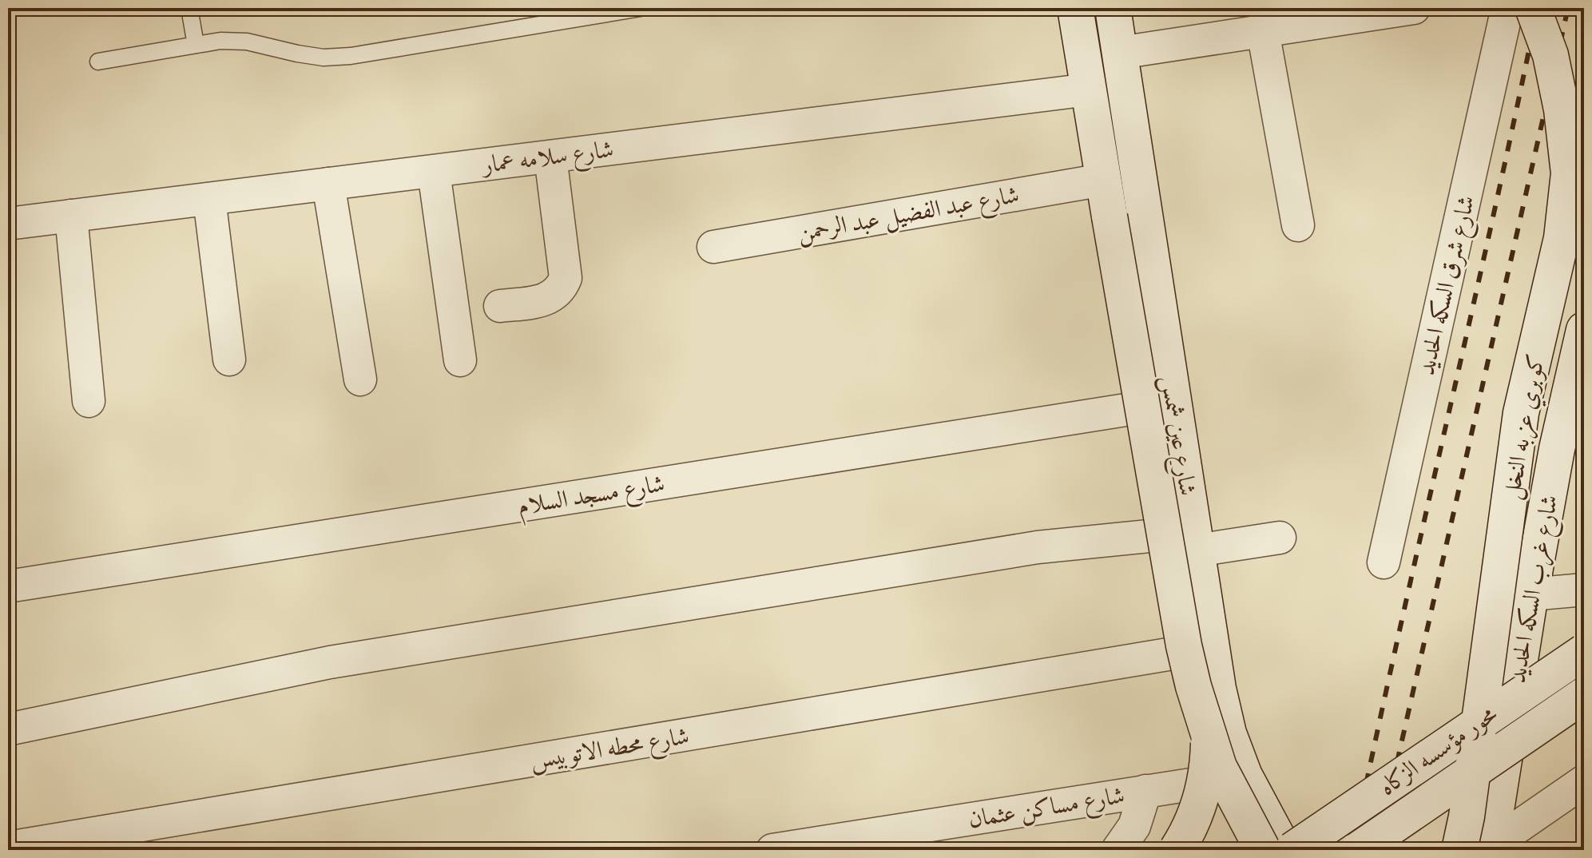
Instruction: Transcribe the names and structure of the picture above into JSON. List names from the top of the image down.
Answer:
{
  "streets": {
    "main road": [
      "كوبري عزبه النخل",
      "شارع عين شمس",
      "شارع غرب السكه الحديد",
      "محور مؤسسه الزكاه"
    ],
    "street": [
      "شارع سلامه عمار",
      "شارع عبد الفضيل عبد الرحمن",
      "شارع شرق السكه الحديد",
      "شارع مسجد السلام",
      "شارع محطه الاتوبيس",
      "شارع مساكن عثمان"
    ]
  },
  "crossings": [
    ["كوبري عزبه النخل", "شارع غرب السكه الحديد"],
    ["شارع عين شمس", "شارع مسجد السلام"],
    ["شارع عين شمس", "شارع محطه الاتوبيس"],
    ["شارع عين شمس", "شارع مساكن عثمان"]
  ]
}
